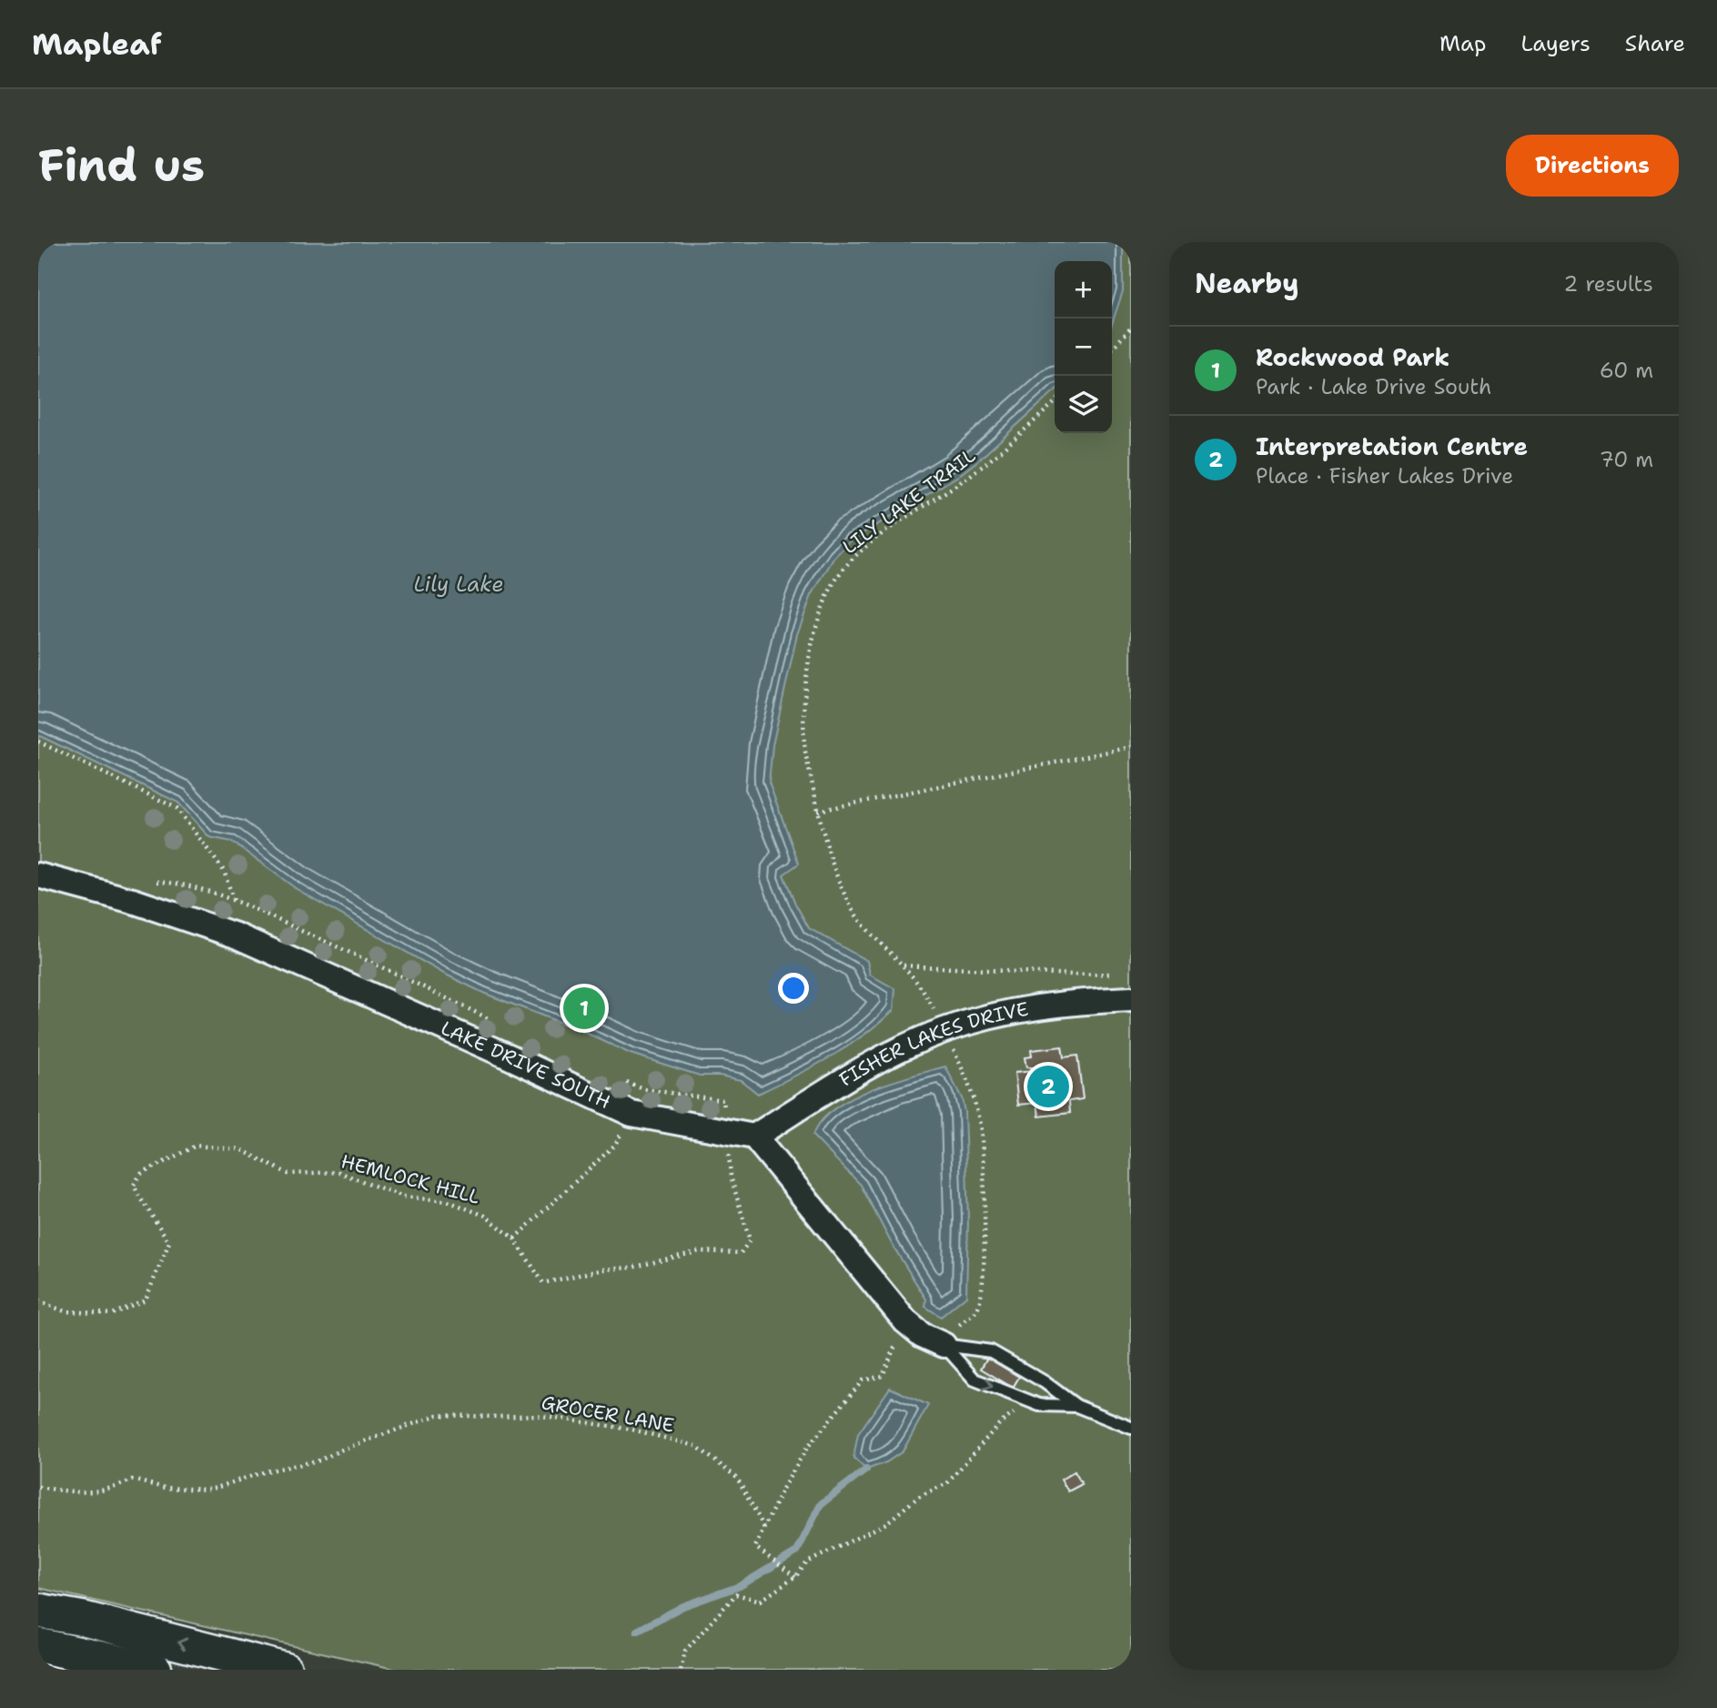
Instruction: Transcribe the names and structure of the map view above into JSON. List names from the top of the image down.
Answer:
{
  "streets": {
    "street": ["FISHER LAKES DRIVE", "LAKE DRIVE SOUTH"],
    "path": ["LILY LAKE TRAIL", "HEMLOCK HILL", "GROCER LANE"]
  },
  "crossings": [
    ["LILY LAKE TRAIL", "FISHER LAKES DRIVE"],
    ["FISHER LAKES DRIVE", "LAKE DRIVE SOUTH"],
    ["LAKE DRIVE SOUTH", "HEMLOCK HILL"]
  ],
  "water": ["Lily Lake"],
  "page": {
    "header": "Mapleaf",
    "nav": ["Map", "Layers", "Share"],
    "buttons": "Directions",
    "title": "Find us",
    "heading": ["Nearby", "2 results"],
    "map_buttons": ["+", "−"],
    "list": [
      {
        "mark": "1",
        "name": "Rockwood Park",
        "note": "Park · Lake Drive South",
        "value": "60 m"
      },
      {
        "mark": "2",
        "name": "Interpretation Centre",
        "note": "Place · Fisher Lakes Drive",
        "value": "70 m"
      }
    ],
    "pins": ["1", "2"]
  }
}
